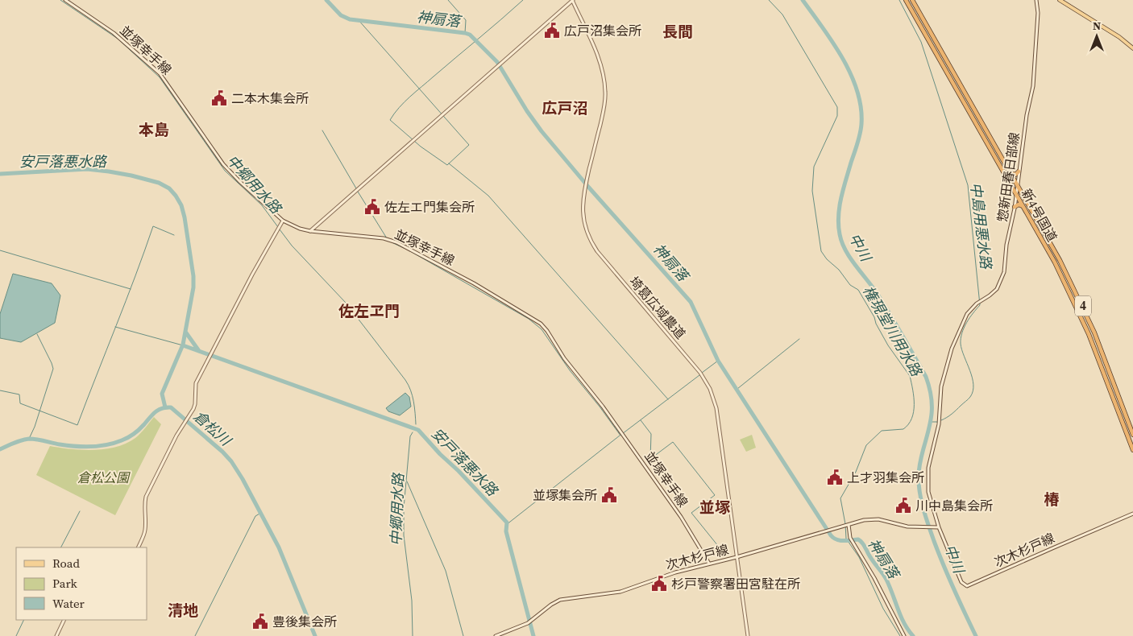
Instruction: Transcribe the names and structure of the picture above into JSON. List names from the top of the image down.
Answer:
{
  "streets": {
    "highway": ["新4号国道", "4"],
    "main road": [
      "並塚幸手線",
      "惣新田春日部線",
      "埼葛広域農道",
      "次木杉戸線"
    ]
  },
  "crossings": [
    ["並塚幸手線", "次木杉戸線"],
    ["惣新田春日部線", "新4号国道"],
    ["惣新田春日部線", "次木杉戸線"],
    ["埼葛広域農道", "次木杉戸線"]
  ],
  "districts": [
    "長間",
    "広戸沼",
    "本島",
    "佐左ヱ門",
    "椿",
    "並塚",
    "清地"
  ],
  "water": [
    "神扇落",
    "安戸落悪水路",
    "中郷用水路",
    "中島用悪水路",
    "中川",
    "権現堂川用水路",
    "倉松川"
  ],
  "parks": ["倉松公園"],
  "places": {
    "public building": [
      "広戸沼集会所",
      "二本木集会所",
      "佐左エ門集会所",
      "上才羽集会所",
      "並塚集会所",
      "川中島集会所",
      "杉戸警察署田宮駐在所",
      "豊後集会所"
    ]
  },
  "legend": ["Road", "Park", "Water"],
  "north": "top"
}
